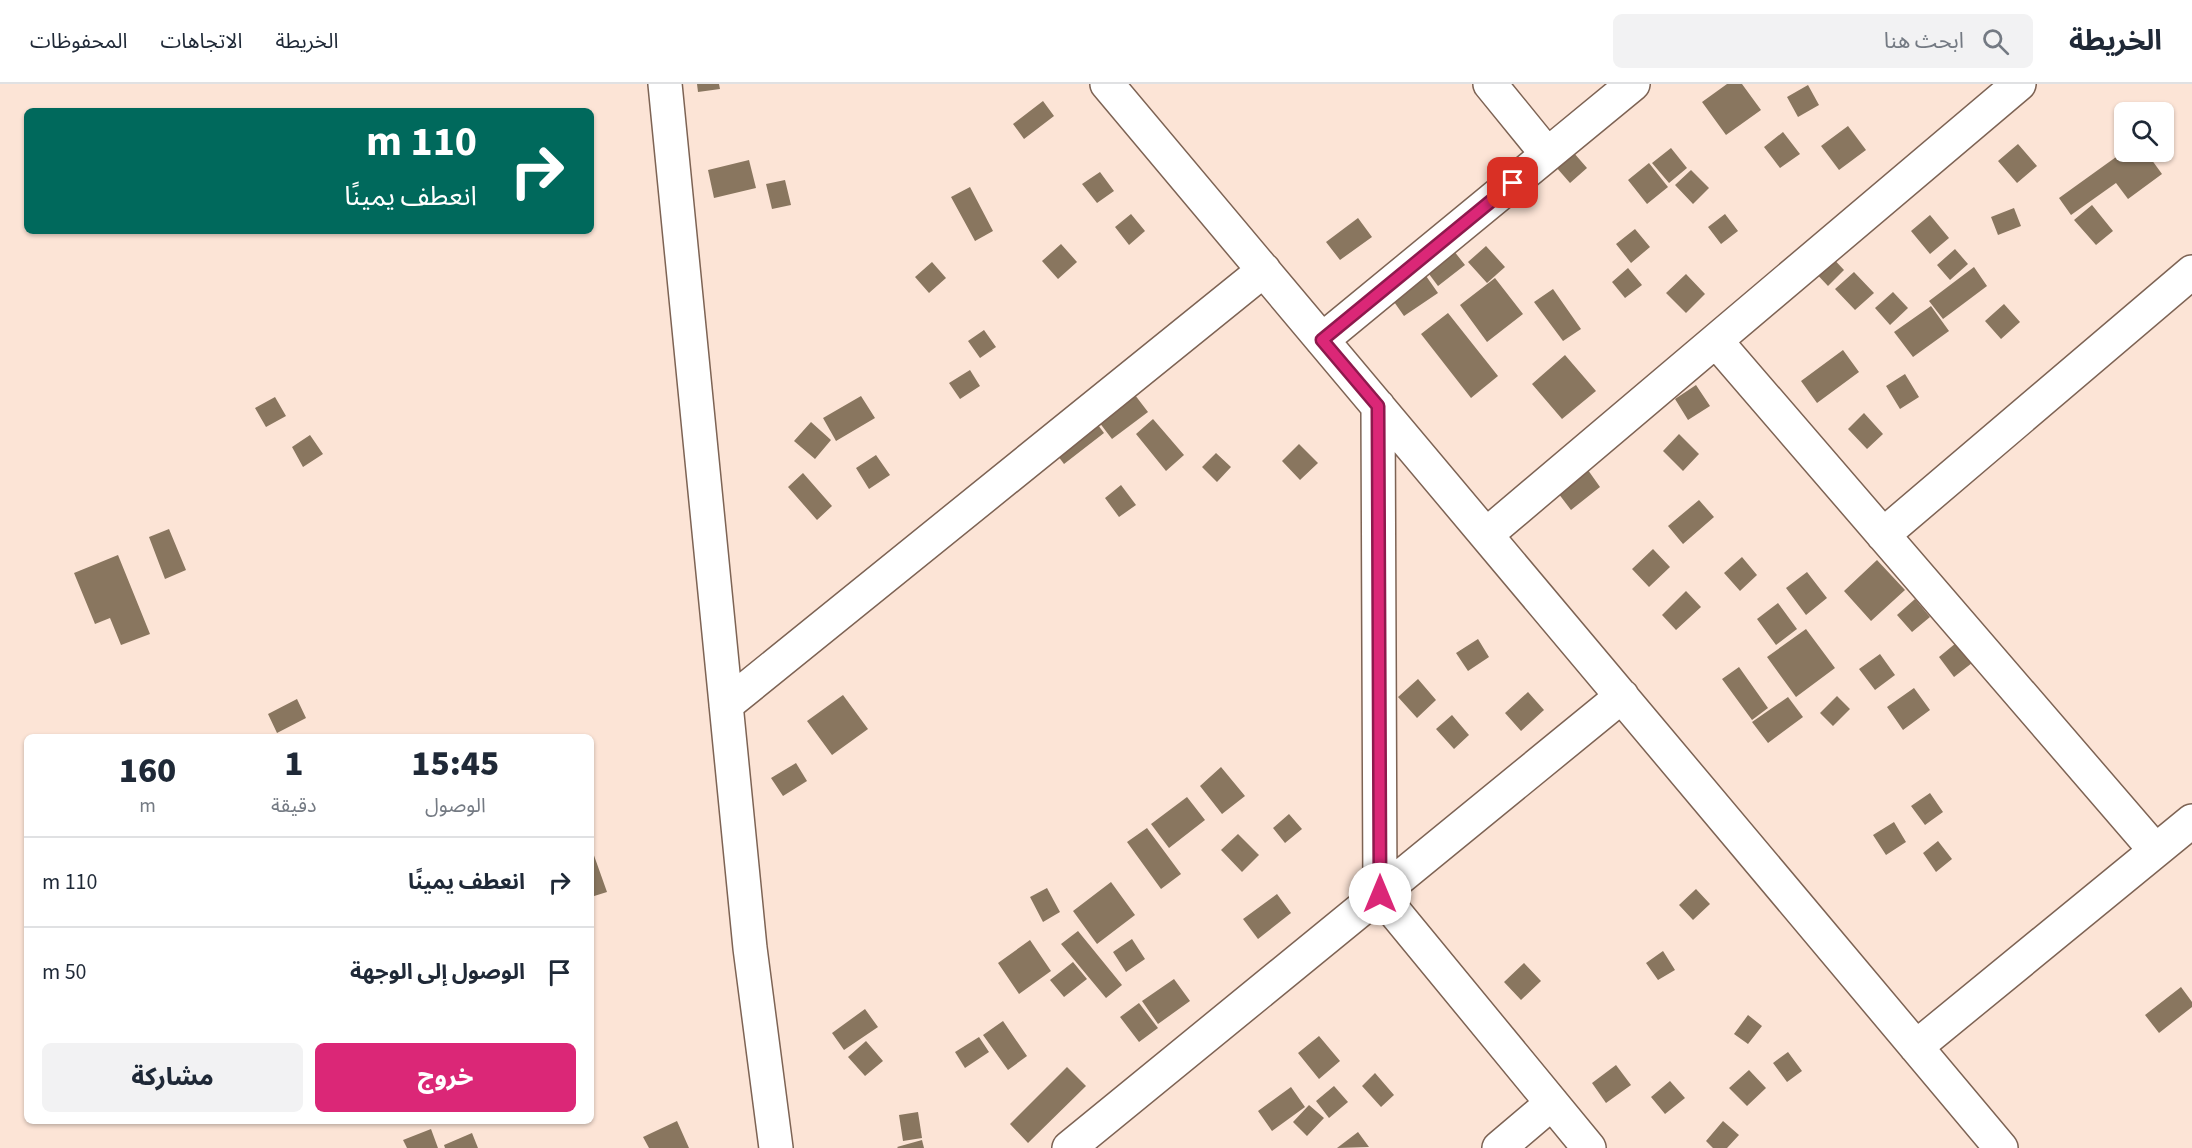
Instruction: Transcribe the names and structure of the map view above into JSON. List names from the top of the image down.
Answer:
{
  "page": {
    "header": "الخريطة",
    "search": "ابحث هنا",
    "nav": ["الخريطة", "الاتجاهات", "المحفوظات"],
    "turn": ["110 m", "انعطف يمينًا"],
    "eta": [
      "15:45",
      "الوصول",
      "1",
      "دقيقة",
      "160",
      "m"
    ],
    "list": [
      {
        "name": "انعطف يمينًا",
        "value": "110 m"
      },
      {
        "name": "الوصول إلى الوجهة",
        "value": "50 m"
      }
    ],
    "buttons": ["خروج", "مشاركة"]
  }
}
